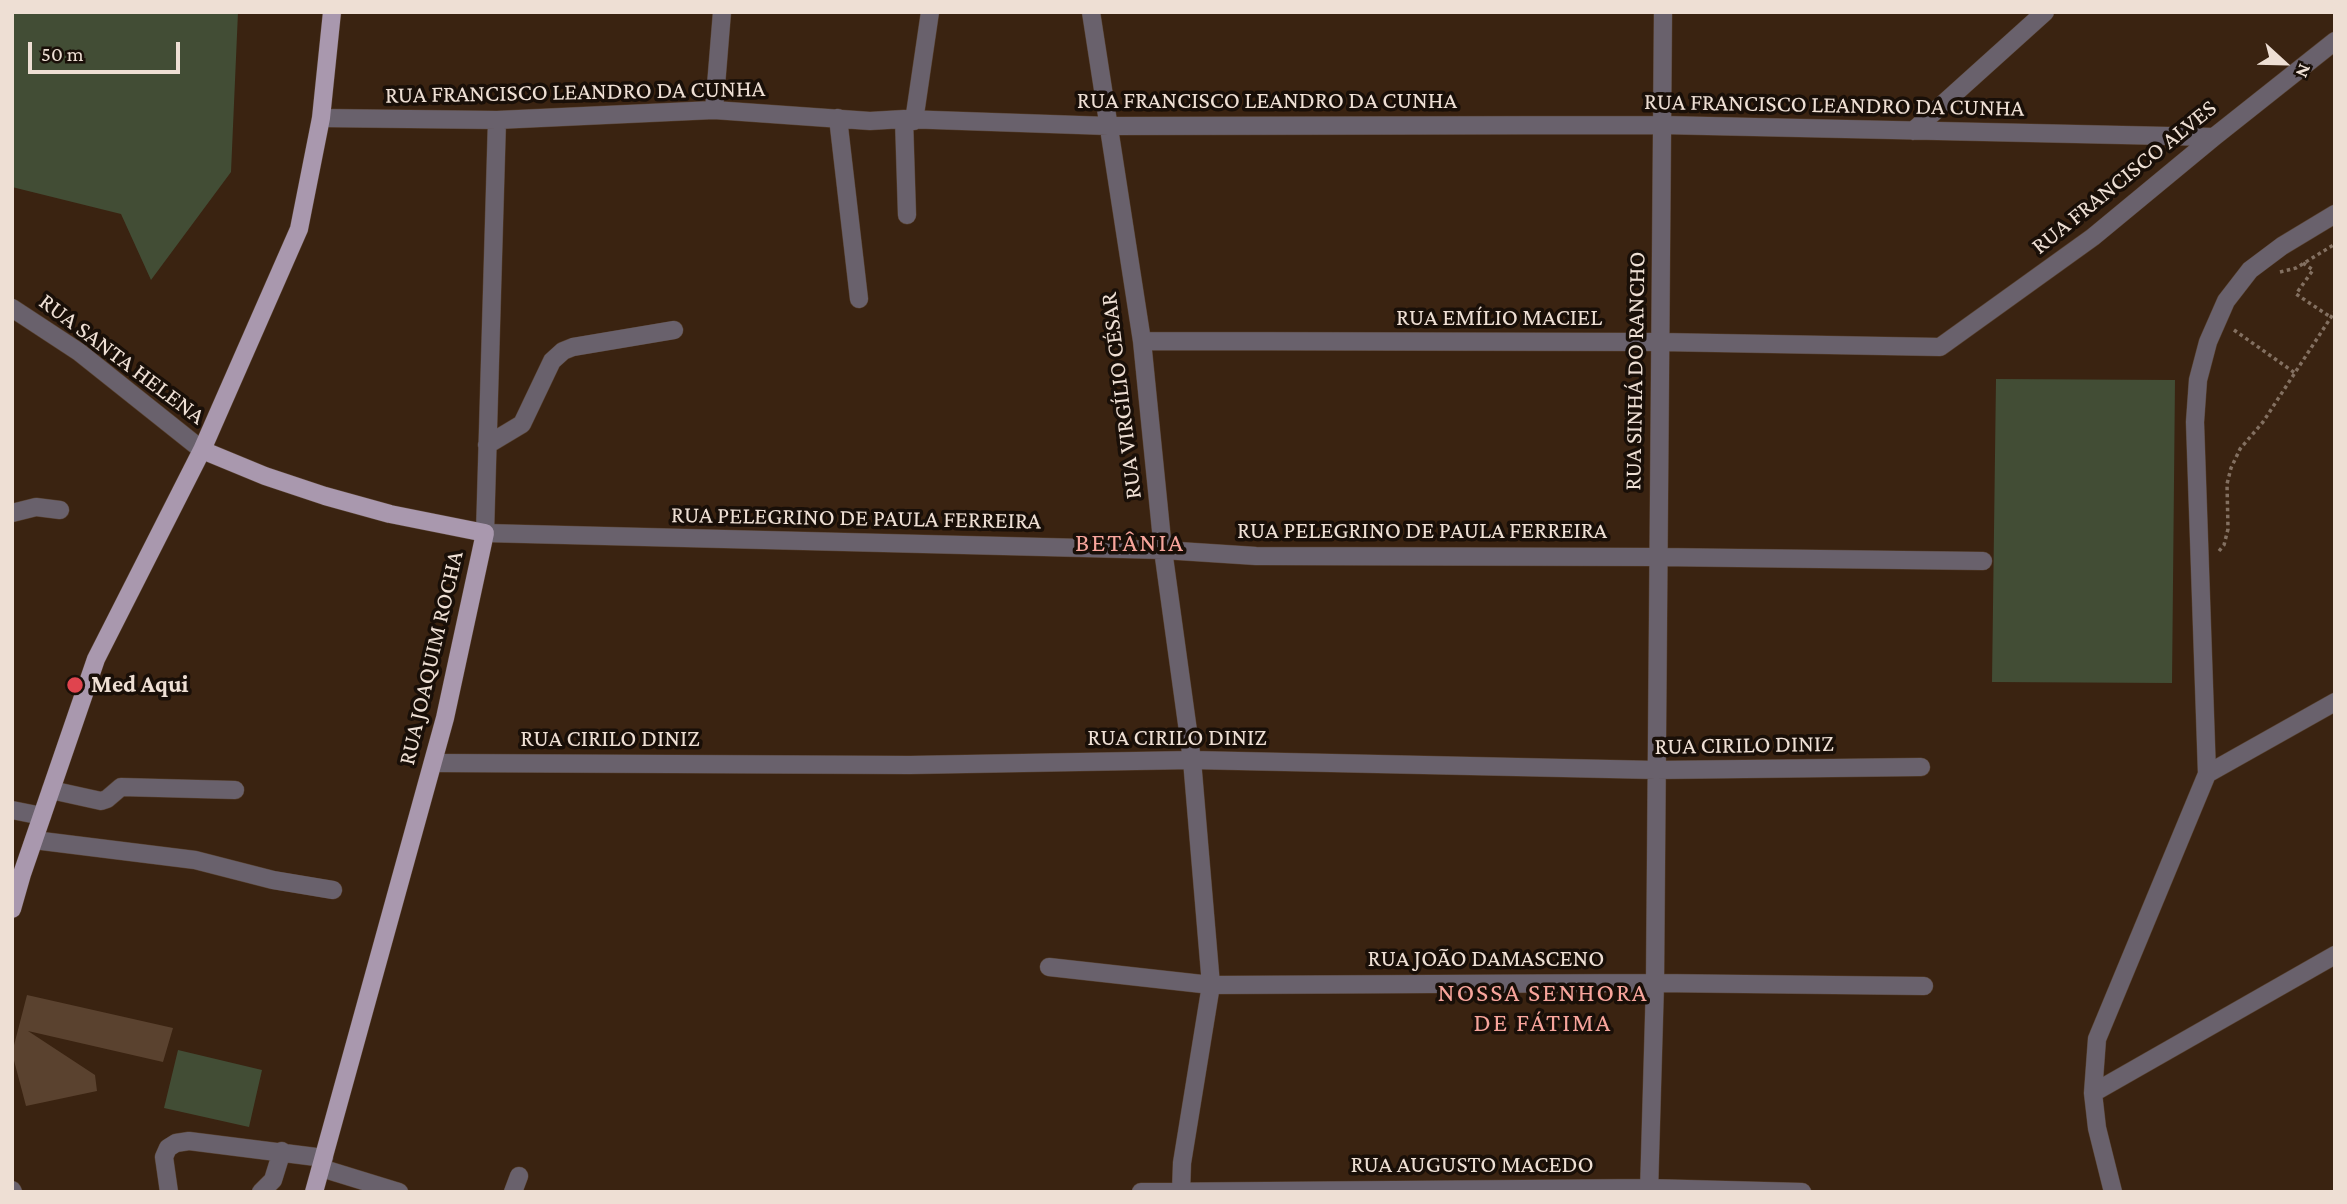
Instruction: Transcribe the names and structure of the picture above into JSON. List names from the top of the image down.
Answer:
{
  "streets": {
    "main road": ["RUA PELEGRINO DE PAULA FERREIRA", "RUA JOAQUIM ROCHA"],
    "street": [
      "RUA FRANCISCO LEANDRO DA CUNHA",
      "RUA FRANCISCO ALVES",
      "RUA EMÍLIO MACIEL",
      "RUA SANTA HELENA",
      "RUA SINHÁ DO RANCHO",
      "RUA VIRGÍLIO CÉSAR",
      "RUA CIRILO DINIZ",
      "RUA JOÃO DAMASCENO",
      "RUA AUGUSTO MACEDO"
    ]
  },
  "crossings": [
    ["RUA FRANCISCO LEANDRO DA CUNHA", "RUA FRANCISCO ALVES"],
    ["RUA FRANCISCO LEANDRO DA CUNHA", "RUA SINHÁ DO RANCHO"],
    ["RUA FRANCISCO LEANDRO DA CUNHA", "RUA VIRGÍLIO CÉSAR"],
    ["RUA FRANCISCO LEANDRO DA CUNHA", "RUA JOAQUIM ROCHA"],
    ["RUA FRANCISCO ALVES", "RUA EMÍLIO MACIEL"],
    ["RUA EMÍLIO MACIEL", "RUA SINHÁ DO RANCHO"],
    ["RUA EMÍLIO MACIEL", "RUA VIRGÍLIO CÉSAR"],
    ["RUA SANTA HELENA", "RUA PELEGRINO DE PAULA FERREIRA"],
    ["RUA SINHÁ DO RANCHO", "RUA PELEGRINO DE PAULA FERREIRA"],
    ["RUA SINHÁ DO RANCHO", "RUA CIRILO DINIZ"],
    ["RUA SINHÁ DO RANCHO", "RUA JOÃO DAMASCENO"],
    ["RUA SINHÁ DO RANCHO", "RUA AUGUSTO MACEDO"],
    ["RUA VIRGÍLIO CÉSAR", "RUA PELEGRINO DE PAULA FERREIRA"],
    ["RUA VIRGÍLIO CÉSAR", "RUA CIRILO DINIZ"],
    ["RUA VIRGÍLIO CÉSAR", "RUA JOÃO DAMASCENO"],
    ["RUA VIRGÍLIO CÉSAR", "RUA AUGUSTO MACEDO"],
    ["RUA PELEGRINO DE PAULA FERREIRA", "RUA JOAQUIM ROCHA"],
    ["RUA JOAQUIM ROCHA", "RUA CIRILO DINIZ"]
  ],
  "districts": ["BETÂNIA", "NOSSA SENHORA DE FÁTIMA"],
  "places": ["Med Aqui"],
  "scale_bar": "50 m",
  "north": "right"
}
